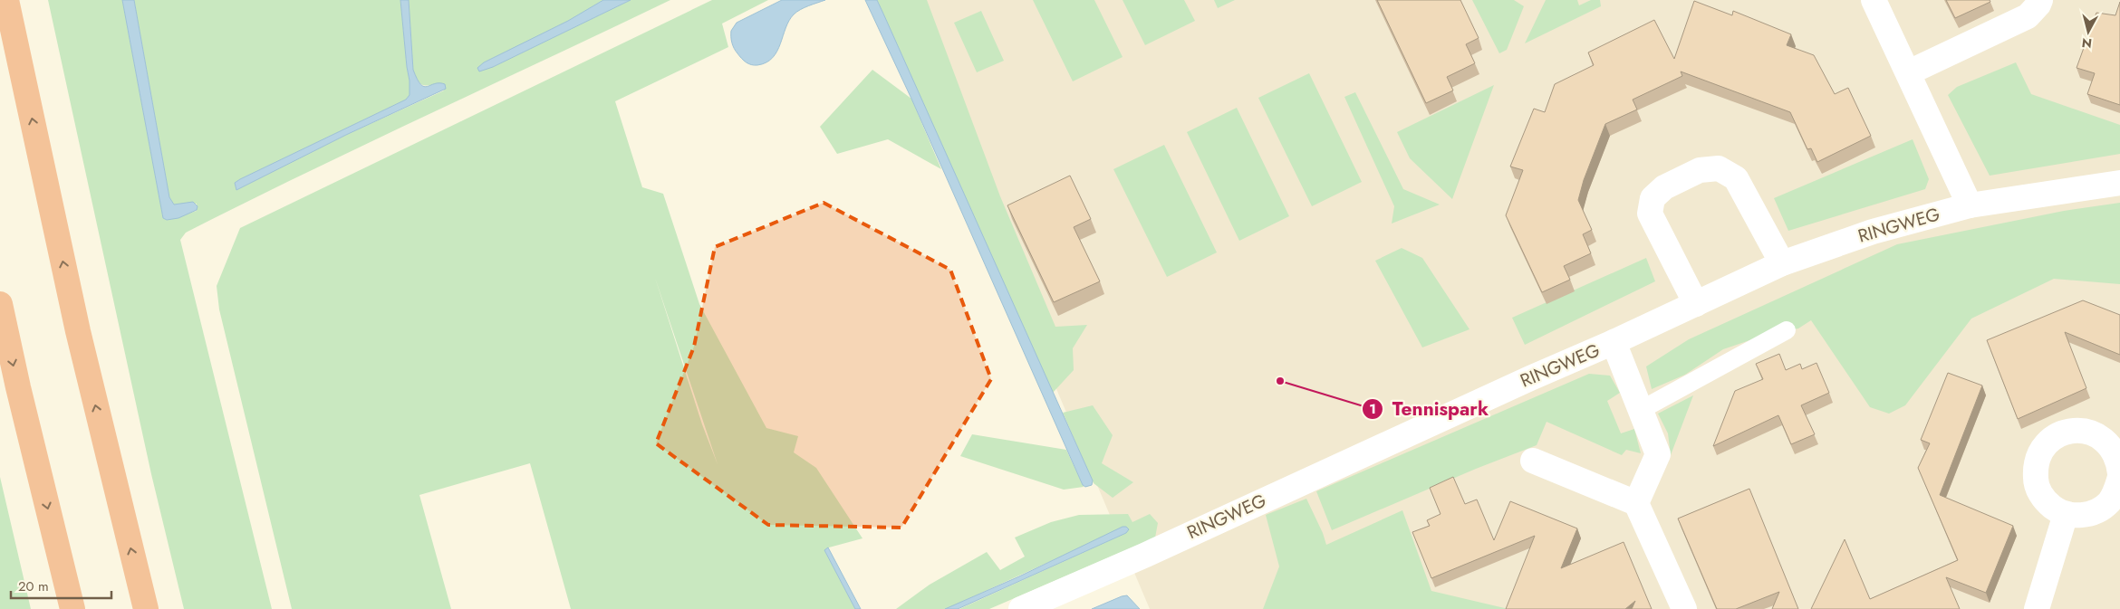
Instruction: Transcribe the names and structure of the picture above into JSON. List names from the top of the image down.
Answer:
{
  "streets": {
    "street": ["RINGWEG"]
  },
  "places": ["Tennispark"],
  "scale_bar": "20 m",
  "north": "bottom"
}
